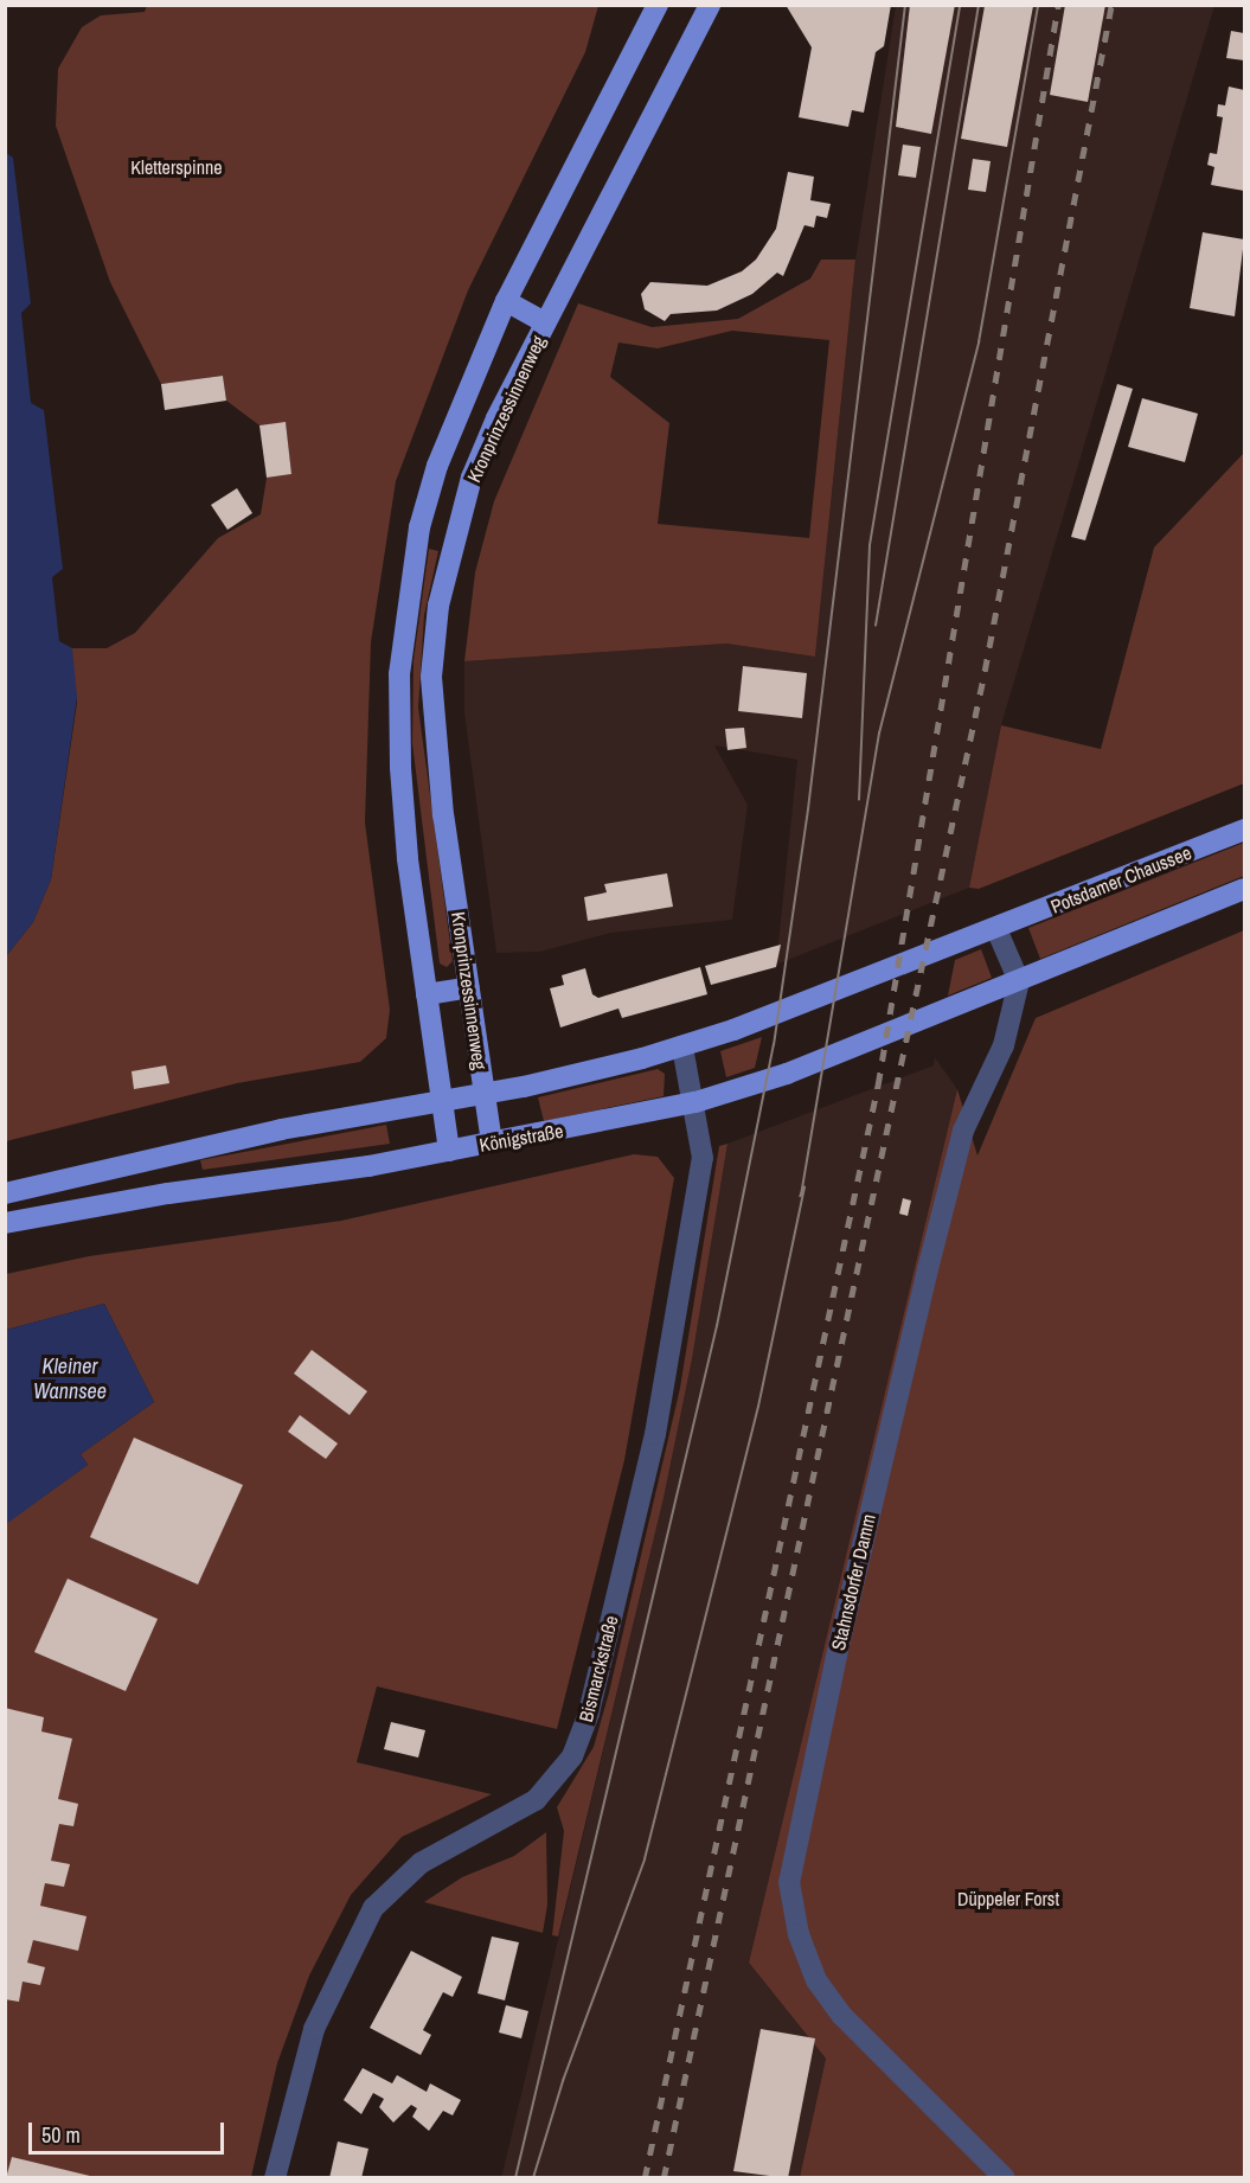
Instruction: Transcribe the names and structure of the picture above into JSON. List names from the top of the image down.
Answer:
{
  "streets": {
    "main road": ["Kronprinzessinnenweg", "Potsdamer Chaussee", "Königstraße"],
    "street": ["Stahnsdorfer Damm", "Bismarckstraße"]
  },
  "crossings": [
    ["Kronprinzessinnenweg", "Königstraße"],
    ["Königstraße", "Stahnsdorfer Damm"],
    ["Königstraße", "Bismarckstraße"]
  ],
  "water": ["Kleiner Wannsee"],
  "parks": ["Kletterspinne", "Düppeler Forst"],
  "scale_bar": "50 m"
}
